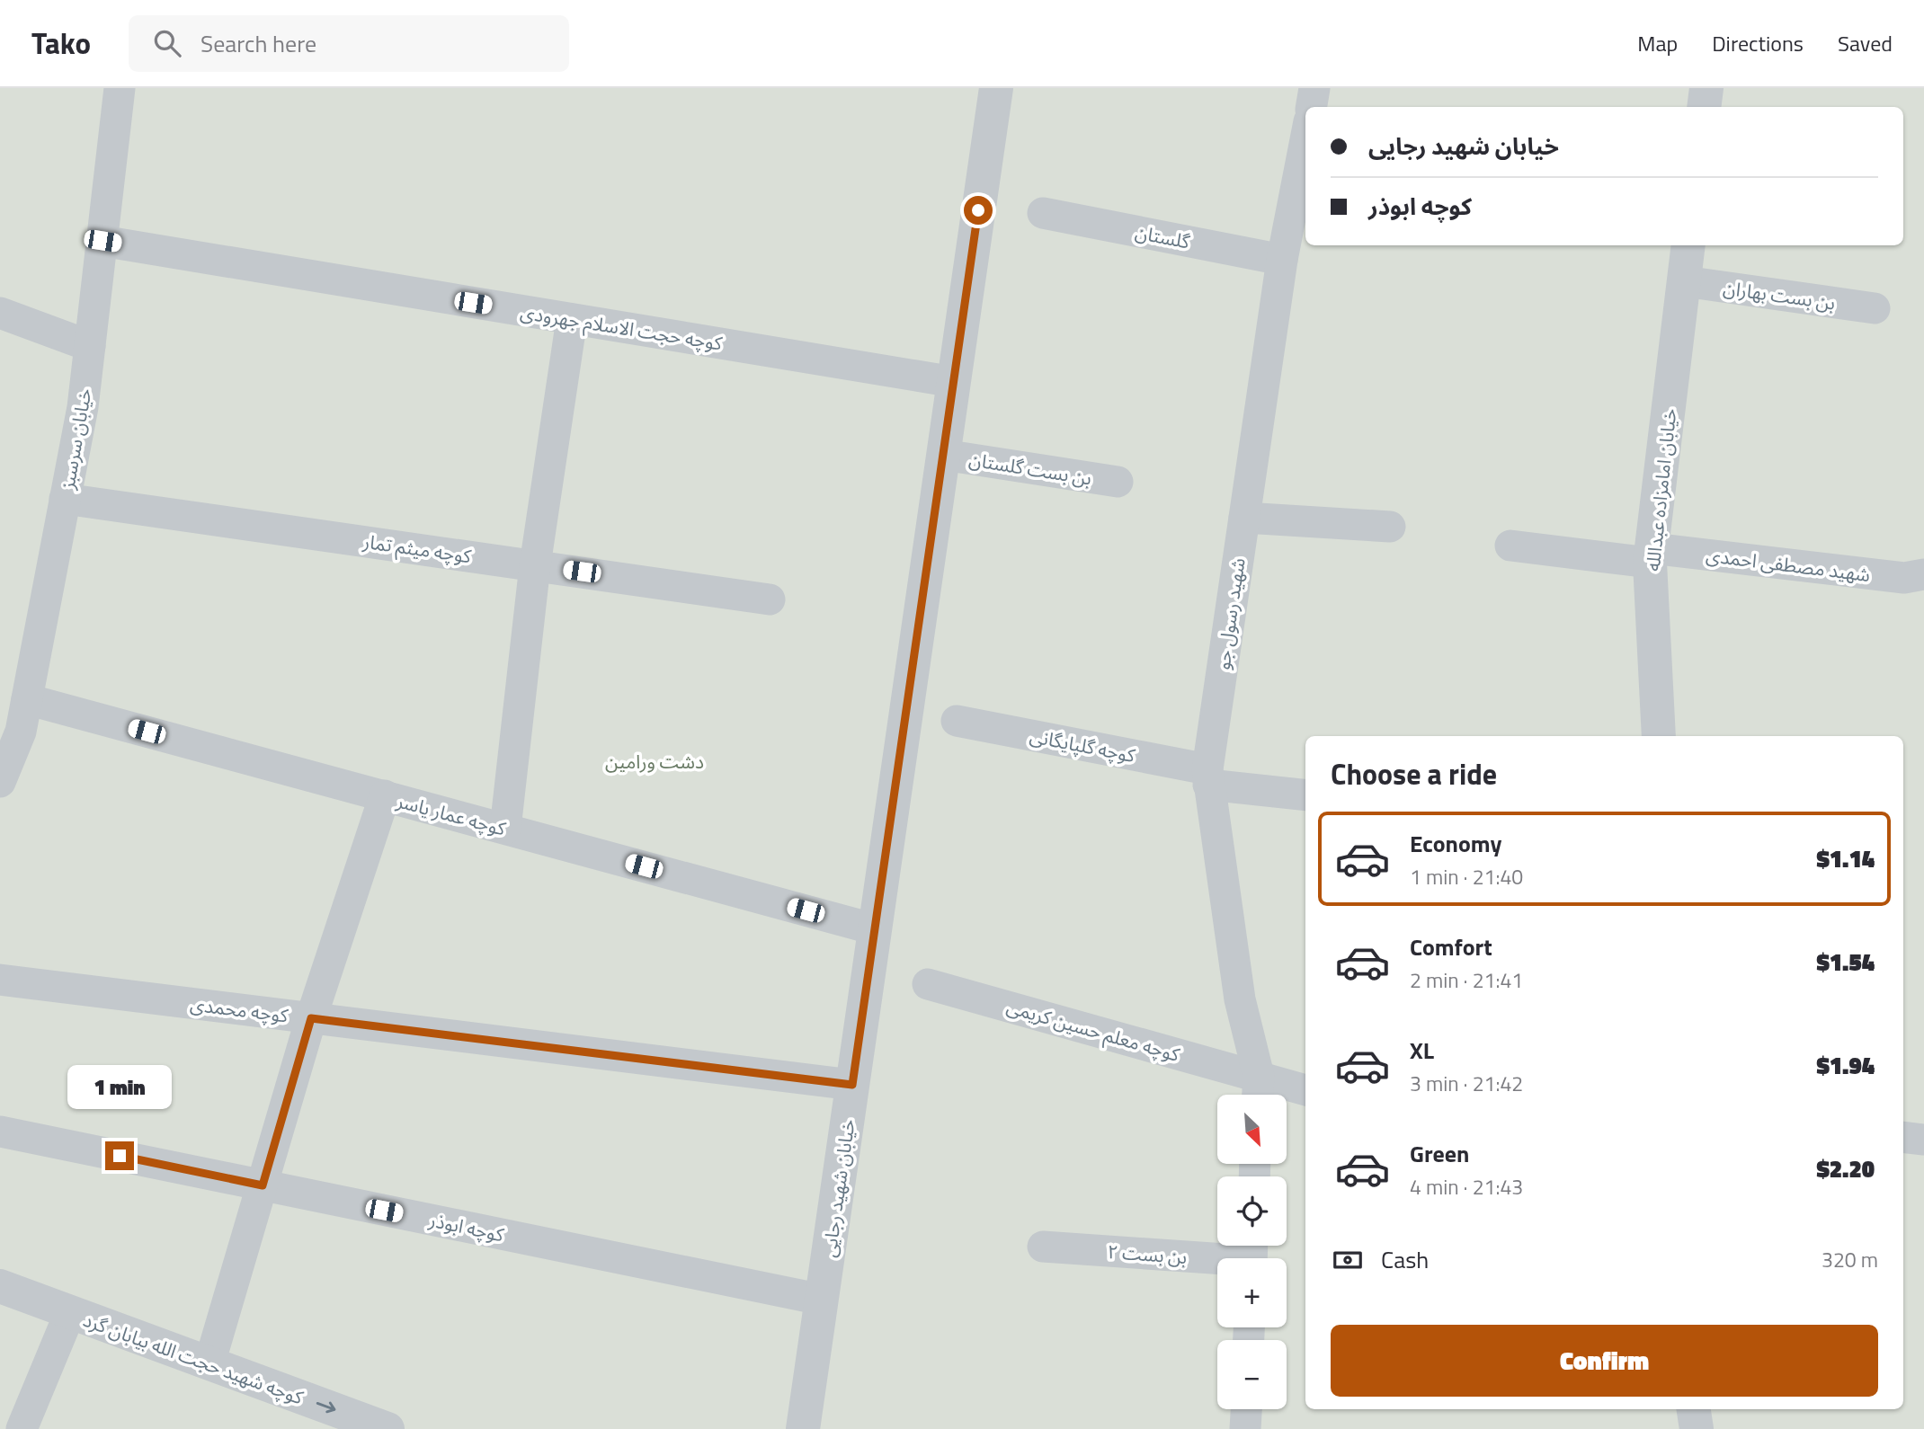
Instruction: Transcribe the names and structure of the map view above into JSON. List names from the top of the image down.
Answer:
{
  "streets": {
    "street": [
      "گلستان",
      "بن بست بهاران",
      "کوچه حجت الاسلام جهرودی",
      "خیابان سرسبز",
      "بن بست گلستان",
      "خیابان امامزاده عبدالله",
      "کوچه میثم تمار",
      "شهید مصطفی احمدی",
      "شهید رسول جو",
      "کوچه گلپایگانی",
      "کوچه عمار یاسر",
      "کوچه محمدی",
      "کوچه معلم حسین کریمی",
      "خیابان شهید رجایی",
      "کوچه ابوذر",
      "بن بست ۲",
      "کوچه شهید حجت الله بیابان گرد"
    ]
  },
  "crossings": [
    ["گلستان", "شهید رسول جو"],
    ["بن بست بهاران", "خیابان امامزاده عبدالله"],
    ["کوچه حجت الاسلام جهرودی", "خیابان سرسبز"],
    ["کوچه حجت الاسلام جهرودی", "خیابان شهید رجایی"],
    ["خیابان سرسبز", "کوچه میثم تمار"],
    ["خیابان سرسبز", "کوچه عمار یاسر"],
    ["بن بست گلستان", "خیابان شهید رجایی"],
    ["خیابان امامزاده عبدالله", "شهید مصطفی احمدی"],
    ["شهید رسول جو", "کوچه گلپایگانی"],
    ["شهید رسول جو", "کوچه معلم حسین کریمی"],
    ["کوچه عمار یاسر", "خیابان شهید رجایی"],
    ["کوچه محمدی", "خیابان شهید رجایی"],
    ["خیابان شهید رجایی", "کوچه ابوذر"]
  ],
  "one_way": ["کوچه شهید حجت الله بیابان گرد"],
  "parks": ["دشت ورامین"],
  "north": "bottom right",
  "page": {
    "header": "Tako",
    "search": "Search here",
    "nav": ["Map", "Directions", "Saved"],
    "banner": ["خیابان شهید رجایی", "کوچه ابوذر"],
    "heading": "Choose a ride",
    "list": [
      {
        "name": "Economy",
        "note": "1 min · 21:40",
        "value": "$1.14"
      },
      {
        "name": "Comfort",
        "note": "2 min · 21:41",
        "value": "$1.54"
      },
      {
        "name": "XL",
        "note": "3 min · 21:42",
        "value": "$1.94"
      },
      {
        "name": "Green",
        "note": "4 min · 21:43",
        "value": "$2.20"
      }
    ],
    "bubble": "1 min",
    "map_buttons": ["+", "−"],
    "pay": ["Cash", "320 m"],
    "buttons": "Confirm"
  }
}
